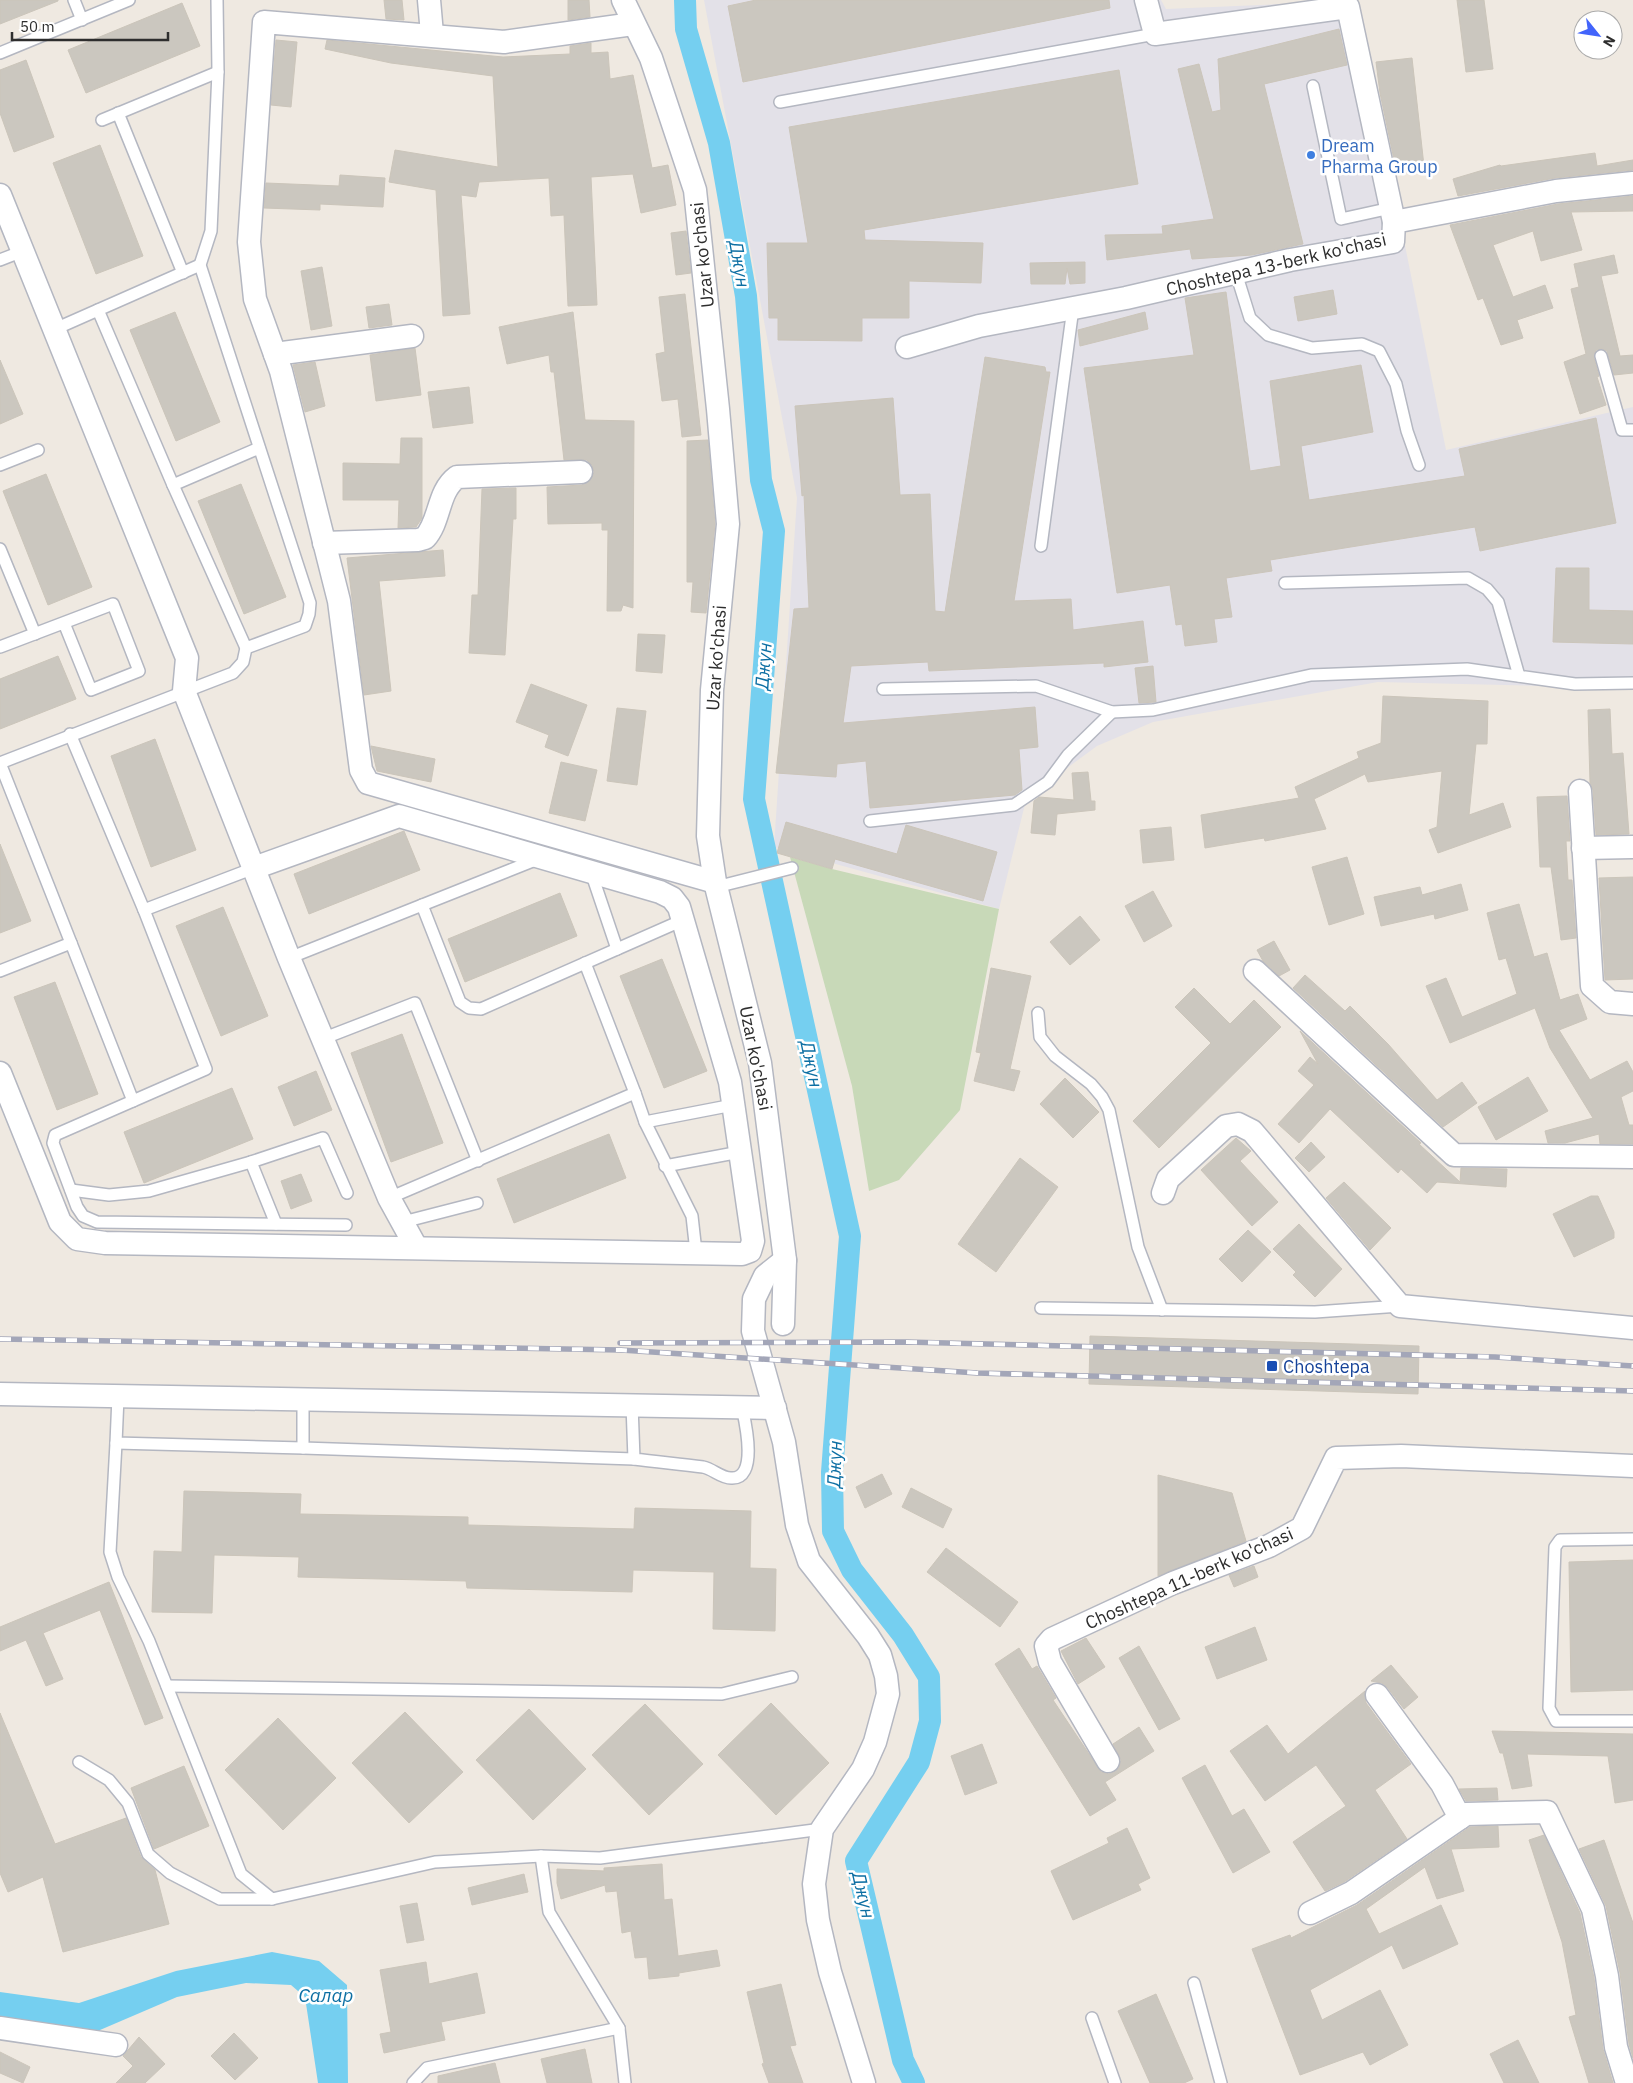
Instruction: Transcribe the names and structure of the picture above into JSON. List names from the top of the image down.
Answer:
{
  "streets": {
    "street": ["Uzar ko'chasi", "Choshtepa 13-berk ko'chasi", "Choshtepa 11-berk ko'chasi"]
  },
  "water": ["Джун", "Салар"],
  "places": {
    "other": ["Dream Pharma Group"],
    "transit": ["Choshtepa"]
  },
  "scale_bar": "50 m",
  "north": "bottom right"
}
